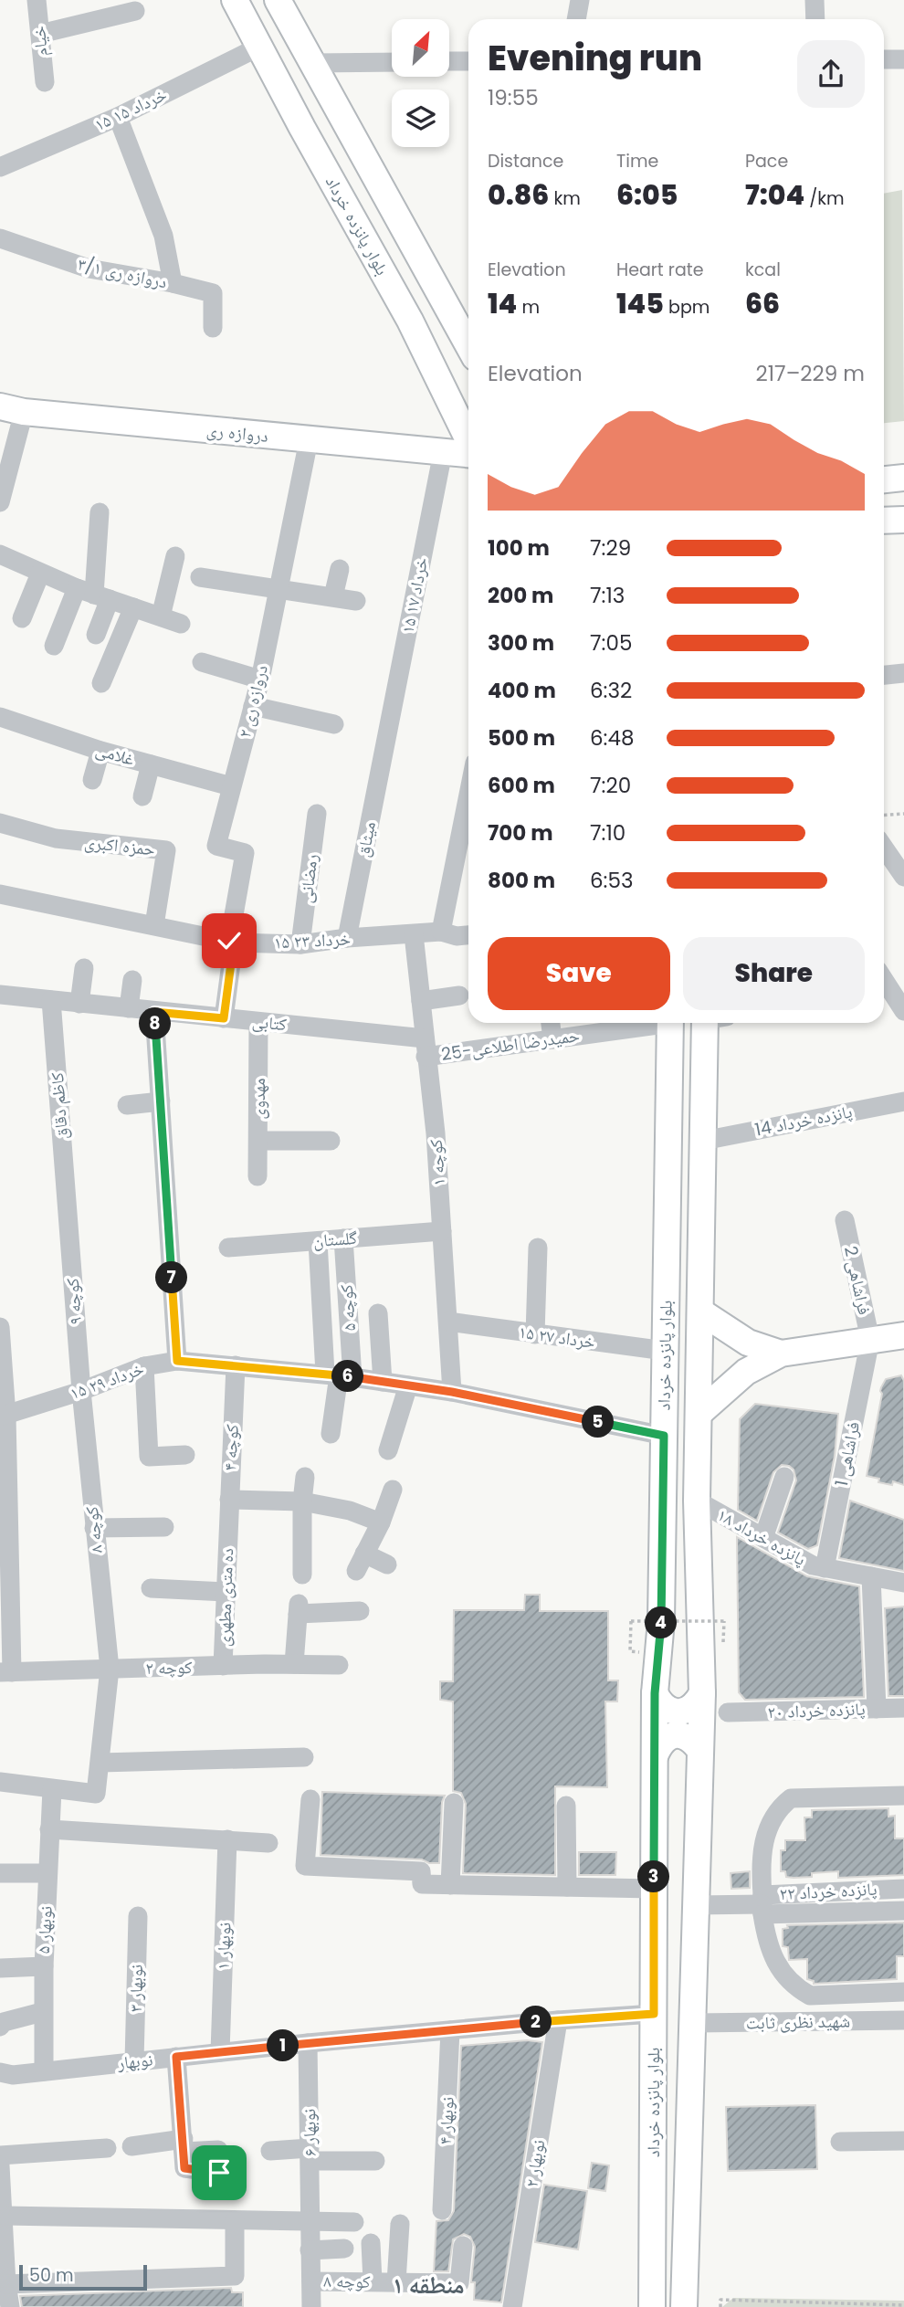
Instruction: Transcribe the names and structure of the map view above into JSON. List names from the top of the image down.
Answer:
{
  "streets": {
    "main road": ["بلوار پانزده خرداد", "دروازه ری"],
    "street": [
      "خیام",
      "۱۵ خرداد ۱۵",
      "دروازه ری ۳/۱",
      "۱۵ خرداد ۱۷",
      "دروازه ری ۲",
      "غلامی",
      "میثاق",
      "حمزه اکبری",
      "رمضانی",
      "۱۵ خرداد ۲۳",
      "کتابی",
      "حمیدرضا اطلاعی-25",
      "مهدوی",
      "کاظم دقاق",
      "پانزده خرداد 14",
      "کوچه ۱",
      "گلستان",
      "فراشاهی 2",
      "کوچه ۹",
      "کوچه ۵",
      "۱۵ خرداد ۲۷",
      "۱۵ خرداد ۲۹",
      "کوچه ۴",
      "فراشاهی 1",
      "کوچه ۸",
      "پانزده خرداد ۱۸",
      "ده متری مطهری",
      "کوچه ۲",
      "پانزده خرداد ۲۰",
      "پانزده خرداد ۲۲",
      "نوبهار ۵",
      "نوبهار ۱",
      "نوبهار ۳",
      "شهید نظری ثابت",
      "نوبهار",
      "نوبهار ۴",
      "نوبهار ۶",
      "نوبهار ۲"
    ]
  },
  "crossings": [
    ["۱۵ خرداد ۱۵", "بلوار پانزده خرداد"],
    ["بلوار پانزده خرداد", "پانزده خرداد 14"],
    ["بلوار پانزده خرداد", "۱۵ خرداد ۲۷"],
    ["بلوار پانزده خرداد", "۱۵ خرداد ۲۹"],
    ["بلوار پانزده خرداد", "پانزده خرداد ۱۸"],
    ["بلوار پانزده خرداد", "پانزده خرداد ۲۲"],
    ["بلوار پانزده خرداد", "شهید نظری ثابت"],
    ["بلوار پانزده خرداد", "نوبهار"],
    ["دروازه ری", "۱۵ خرداد ۱۷"],
    ["دروازه ری", "دروازه ری ۲"],
    ["۱۵ خرداد ۱۷", "میثاق"],
    ["دروازه ری ۲", "غلامی"],
    ["دروازه ری ۲", "۱۵ خرداد ۲۳"],
    ["میثاق", "۱۵ خرداد ۲۳"],
    ["حمزه اکبری", "۱۵ خرداد ۲۳"],
    ["رمضانی", "۱۵ خرداد ۲۳"],
    ["۱۵ خرداد ۲۳", "کوچه ۱"],
    ["کتابی", "حمیدرضا اطلاعی-25"],
    ["کتابی", "مهدوی"],
    ["کتابی", "کاظم دقاق"],
    ["کتابی", "کوچه ۱"],
    ["حمیدرضا اطلاعی-25", "کوچه ۱"],
    ["کاظم دقاق", "کوچه ۹"],
    ["کوچه ۱", "گلستان"],
    ["کوچه ۱", "۱۵ خرداد ۲۷"],
    ["کوچه ۱", "۱۵ خرداد ۲۹"],
    ["گلستان", "کوچه ۵"],
    ["فراشاهی 2", "فراشاهی 1"],
    ["کوچه ۹", "۱۵ خرداد ۲۹"],
    ["کوچه ۹", "کوچه ۸"],
    ["کوچه ۵", "۱۵ خرداد ۲۹"],
    ["۱۵ خرداد ۲۹", "کوچه ۴"],
    ["۱۵ خرداد ۲۹", "کوچه ۸"],
    ["کوچه ۴", "ده متری مطهری"],
    ["فراشاهی 1", "پانزده خرداد ۱۸"],
    ["کوچه ۸", "کوچه ۲"],
    ["کوچه ۸", "نوبهار ۵"],
    ["کوچه ۸", "نوبهار ۶"],
    ["ده متری مطهری", "کوچه ۲"],
    ["نوبهار ۵", "نوبهار"],
    ["نوبهار ۱", "نوبهار"],
    ["نوبهار ۳", "نوبهار"],
    ["نوبهار", "نوبهار ۴"],
    ["نوبهار", "نوبهار ۶"],
    ["نوبهار", "نوبهار ۲"]
  ],
  "districts": ["منطقه ۱"],
  "scale_bar": "50 m",
  "north": "top right",
  "page": {
    "heading": ["Evening run", "19:55"],
    "stats": [
      ["Distance", "0.86 km"],
      ["Time", "6:05"],
      ["Pace", "7:04 /km"],
      ["Elevation", "14 m"],
      ["Heart rate", "145 bpm"],
      ["kcal", "66"]
    ],
    "chart": ["Elevation", "217–229 m"],
    "list": [
      {
        "name": "100 m",
        "note": "7:29"
      },
      {
        "name": "200 m",
        "note": "7:13"
      },
      {
        "name": "300 m",
        "note": "7:05"
      },
      {
        "name": "400 m",
        "note": "6:32"
      },
      {
        "name": "500 m",
        "note": "6:48"
      },
      {
        "name": "600 m",
        "note": "7:20"
      },
      {
        "name": "700 m",
        "note": "7:10"
      },
      {
        "name": "800 m",
        "note": "6:53"
      }
    ],
    "buttons": ["Save", "Share"],
    "pins": [
      "8",
      "7",
      "6",
      "5",
      "4",
      "3",
      "2",
      "1"
    ],
    "scale": "50 m"
  }
}
